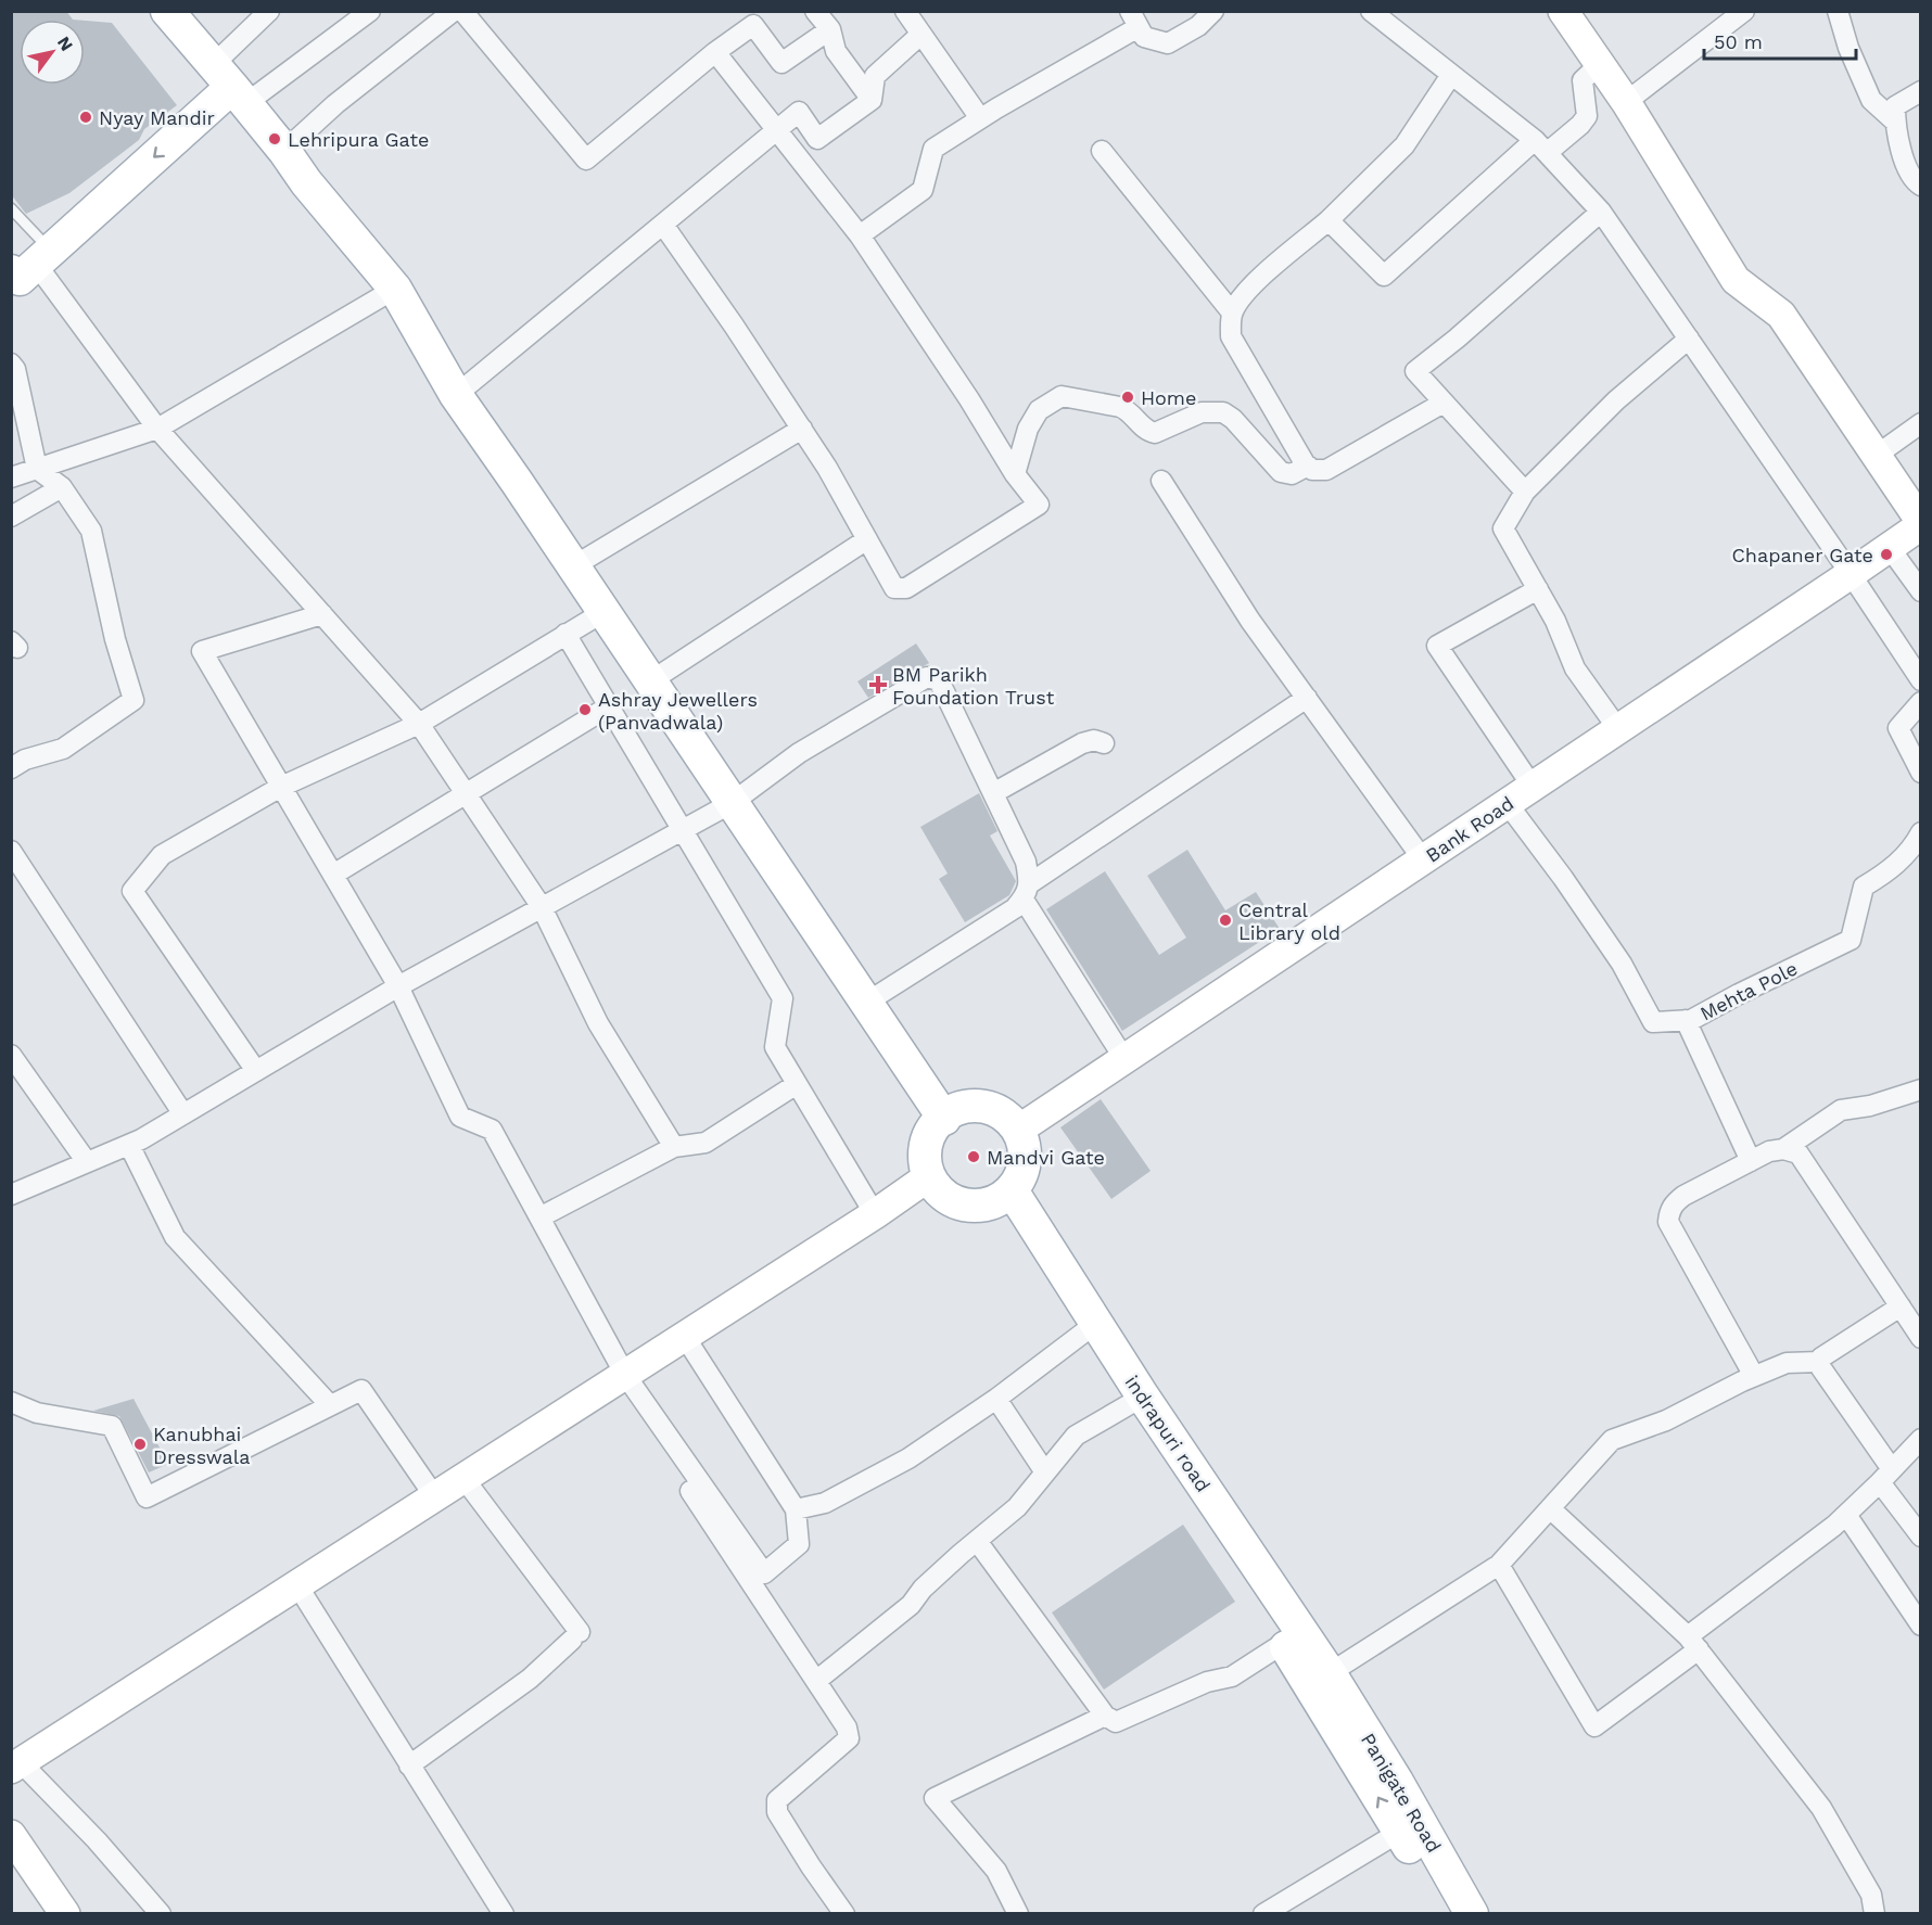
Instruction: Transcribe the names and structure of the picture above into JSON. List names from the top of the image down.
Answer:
{
  "streets": {
    "main road": ["Bank Road", "indrapuri road", "Panigate Road"],
    "street": ["Mehta Pole"]
  },
  "crossings": [
    ["Bank Road", "Mehta Pole"],
    ["Bank Road", "indrapuri road"],
    ["indrapuri road", "Panigate Road"]
  ],
  "places": {
    "other": [
      "Nyay Mandir",
      "Lehripura Gate",
      "Home",
      "Chapaner Gate",
      "Ashray Jewellers (Panvadwala)",
      "Central Library old",
      "Mandvi Gate",
      "Kanubhai Dresswala"
    ],
    "health": ["BM Parikh Foundation Trust"]
  },
  "scale_bar": "50 m",
  "north": "top right"
}
